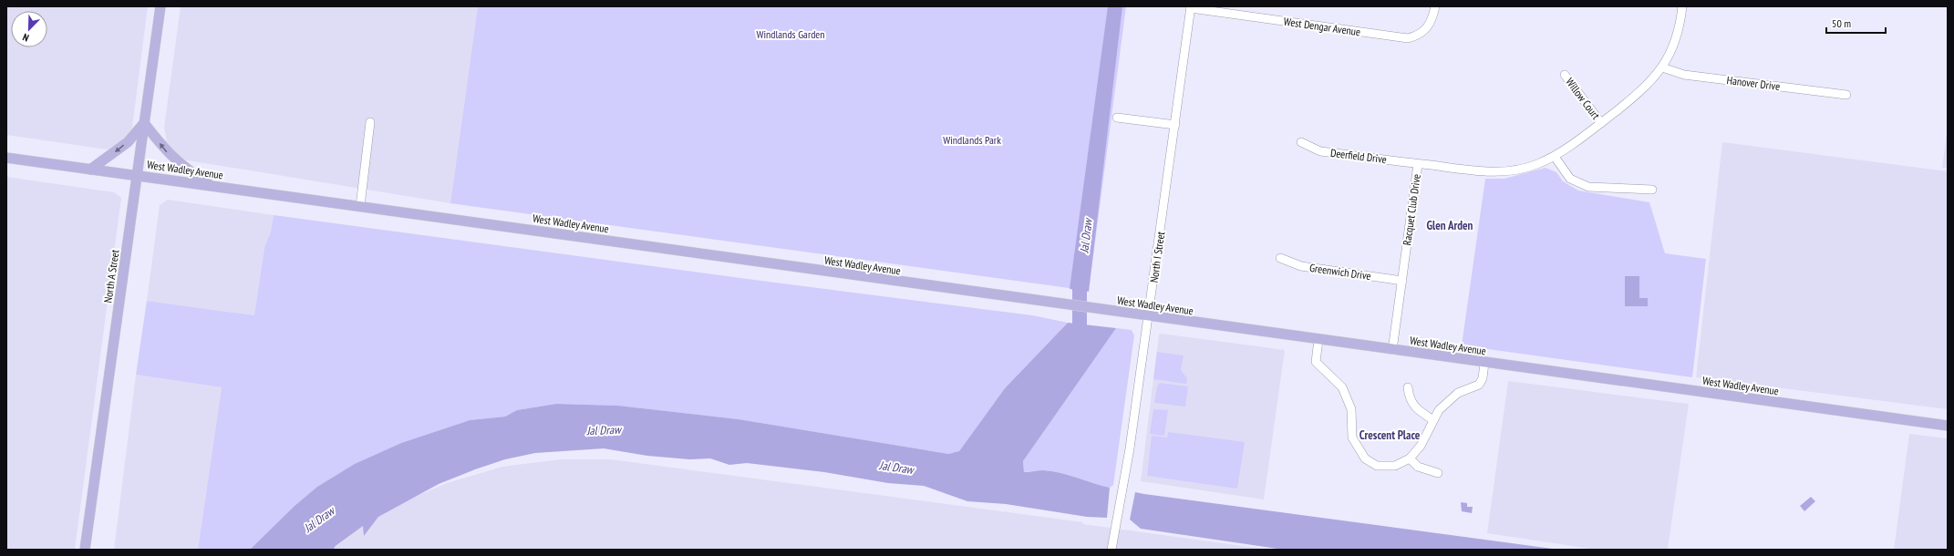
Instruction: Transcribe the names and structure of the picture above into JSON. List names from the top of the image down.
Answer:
{
  "streets": {
    "main road": ["West Wadley Avenue", "North A Street"],
    "street": [
      "West Dengar Avenue",
      "Hanover Drive",
      "Willow Court",
      "Deerfield Drive",
      "Racquet Club Drive",
      "North I Street",
      "Greenwich Drive"
    ]
  },
  "crossings": [
    ["West Dengar Avenue", "North I Street"],
    ["Hanover Drive", "Racquet Club Drive"],
    ["Willow Court", "Racquet Club Drive"],
    ["Deerfield Drive", "Racquet Club Drive"],
    ["West Wadley Avenue", "Racquet Club Drive"],
    ["West Wadley Avenue", "North I Street"],
    ["West Wadley Avenue", "North A Street"],
    ["Racquet Club Drive", "Greenwich Drive"]
  ],
  "districts": ["Glen Arden", "Crescent Place"],
  "water": ["Jal Draw"],
  "parks": ["Windlands Garden", "Windlands Park"],
  "scale_bar": "50 m",
  "north": "bottom left"
}
